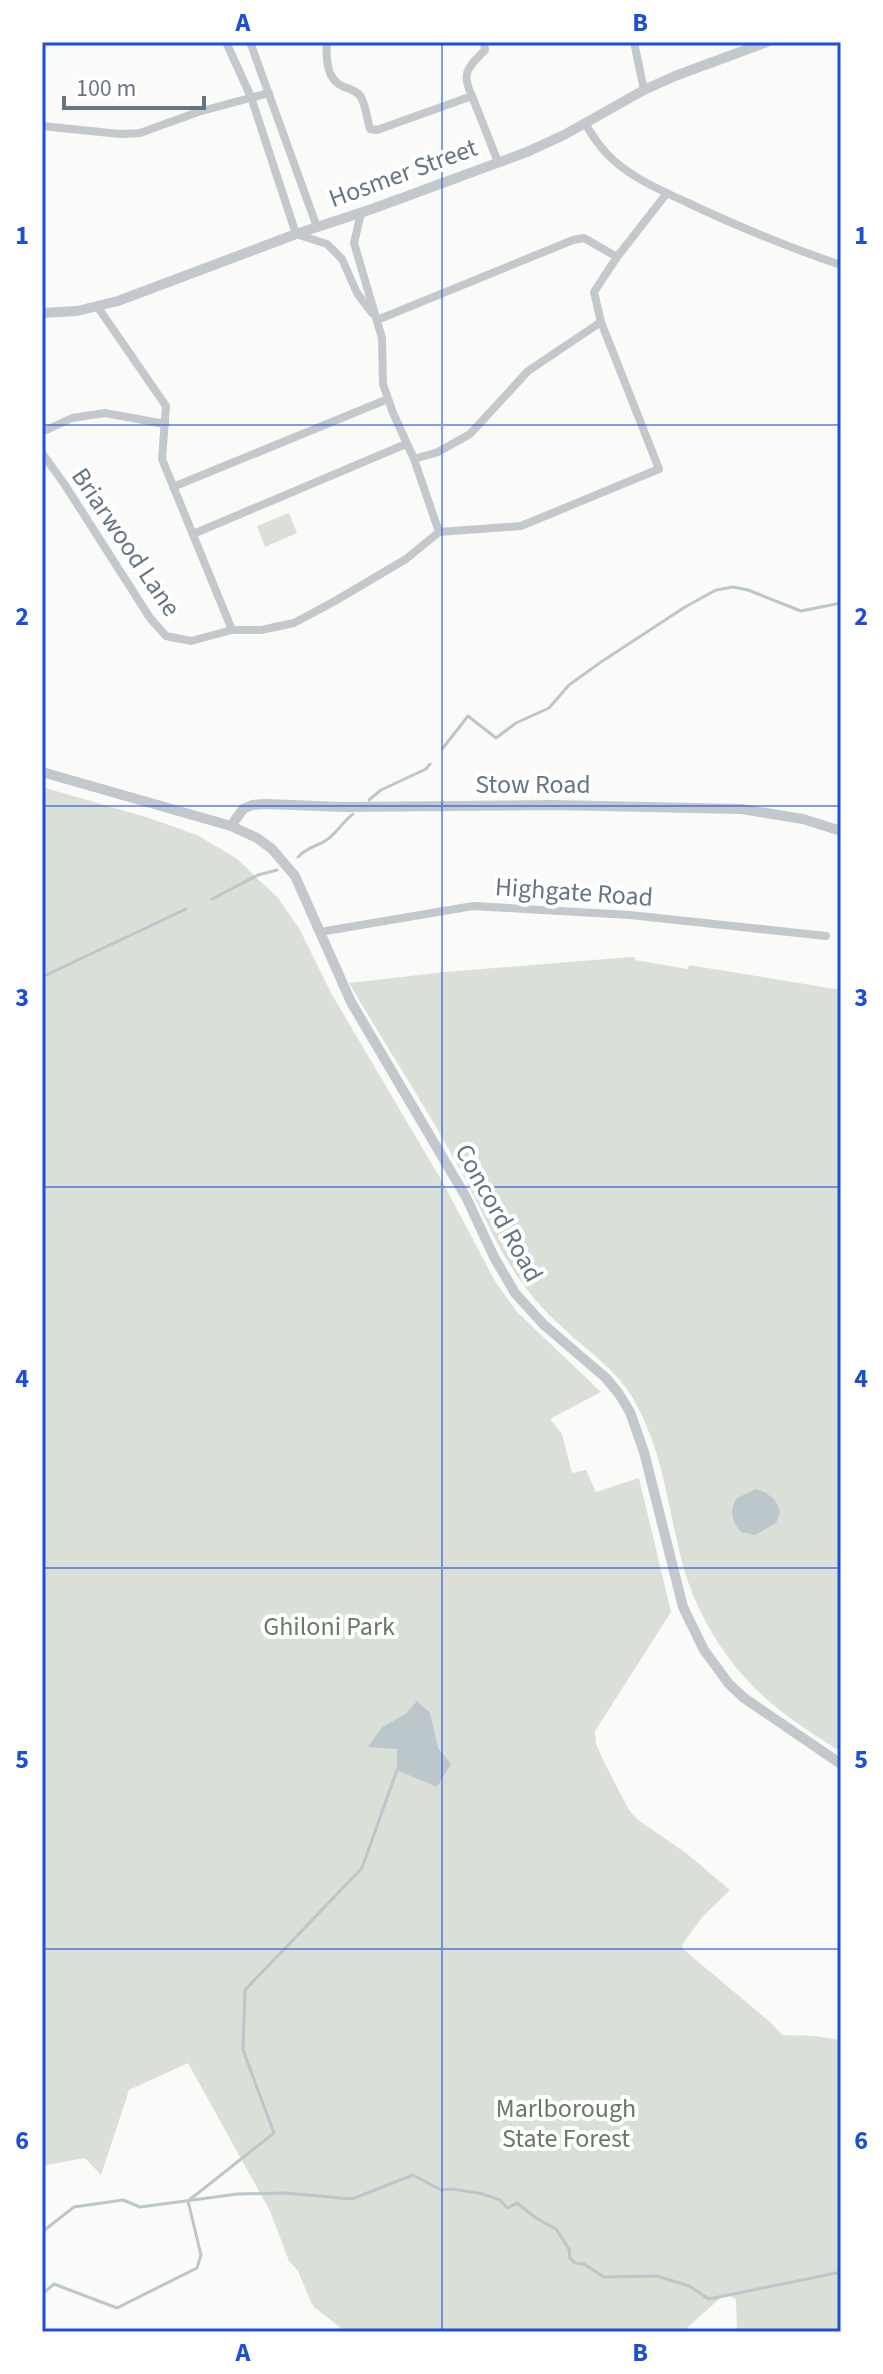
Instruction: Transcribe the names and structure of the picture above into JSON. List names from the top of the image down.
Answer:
{
  "streets": {
    "street": [
      "Hosmer Street",
      "Briarwood Lane",
      "Stow Road",
      "Highgate Road",
      "Concord Road"
    ]
  },
  "crossings": [
    ["Hosmer Street", "Briarwood Lane"],
    ["Stow Road", "Concord Road"],
    ["Highgate Road", "Concord Road"]
  ],
  "parks": ["Ghiloni Park", "Marlborough State Forest"],
  "scale_bar": "100 m",
  "grid": {
    "columns": ["A", "B"],
    "rows": [
      "1",
      "2",
      "3",
      "4",
      "5",
      "6"
    ]
  }
}
